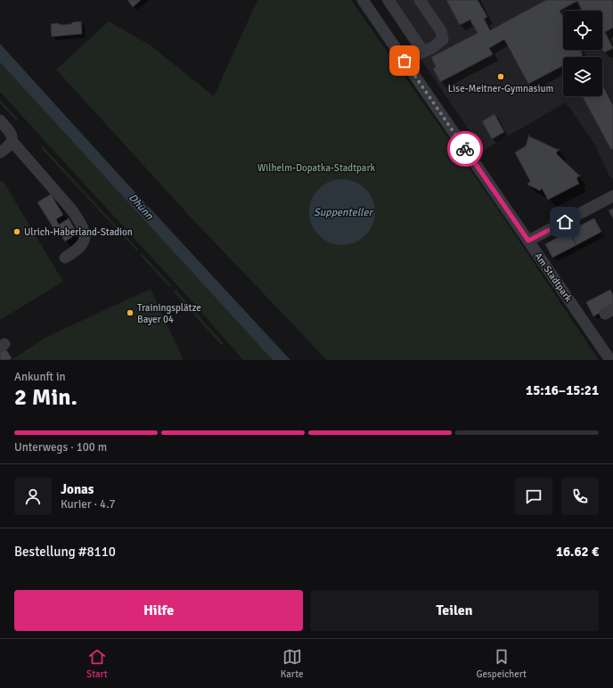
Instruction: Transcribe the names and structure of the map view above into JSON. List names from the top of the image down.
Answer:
{
  "streets": {
    "street": ["Am Stadtpark"]
  },
  "water": ["Dhünn", "Suppenteller"],
  "parks": ["Wilhelm-Dopatka-Stadtpark"],
  "places": ["Lise-Meitner-Gymnasium", "Ulrich-Haberland-Stadion", "Trainingsplätze Bayer 04"],
  "page": {
    "heading": ["2 Min.", "Ankunft in", "15:16–15:21"],
    "panel": [
      "Jonas",
      "Kurier · 4.7",
      "Bestellung #8110",
      "16.62 €"
    ],
    "bar": "Unterwegs · 100 m",
    "buttons": ["Hilfe", "Teilen"],
    "tabs": ["Start", "Karte", "Gespeichert"]
  }
}
